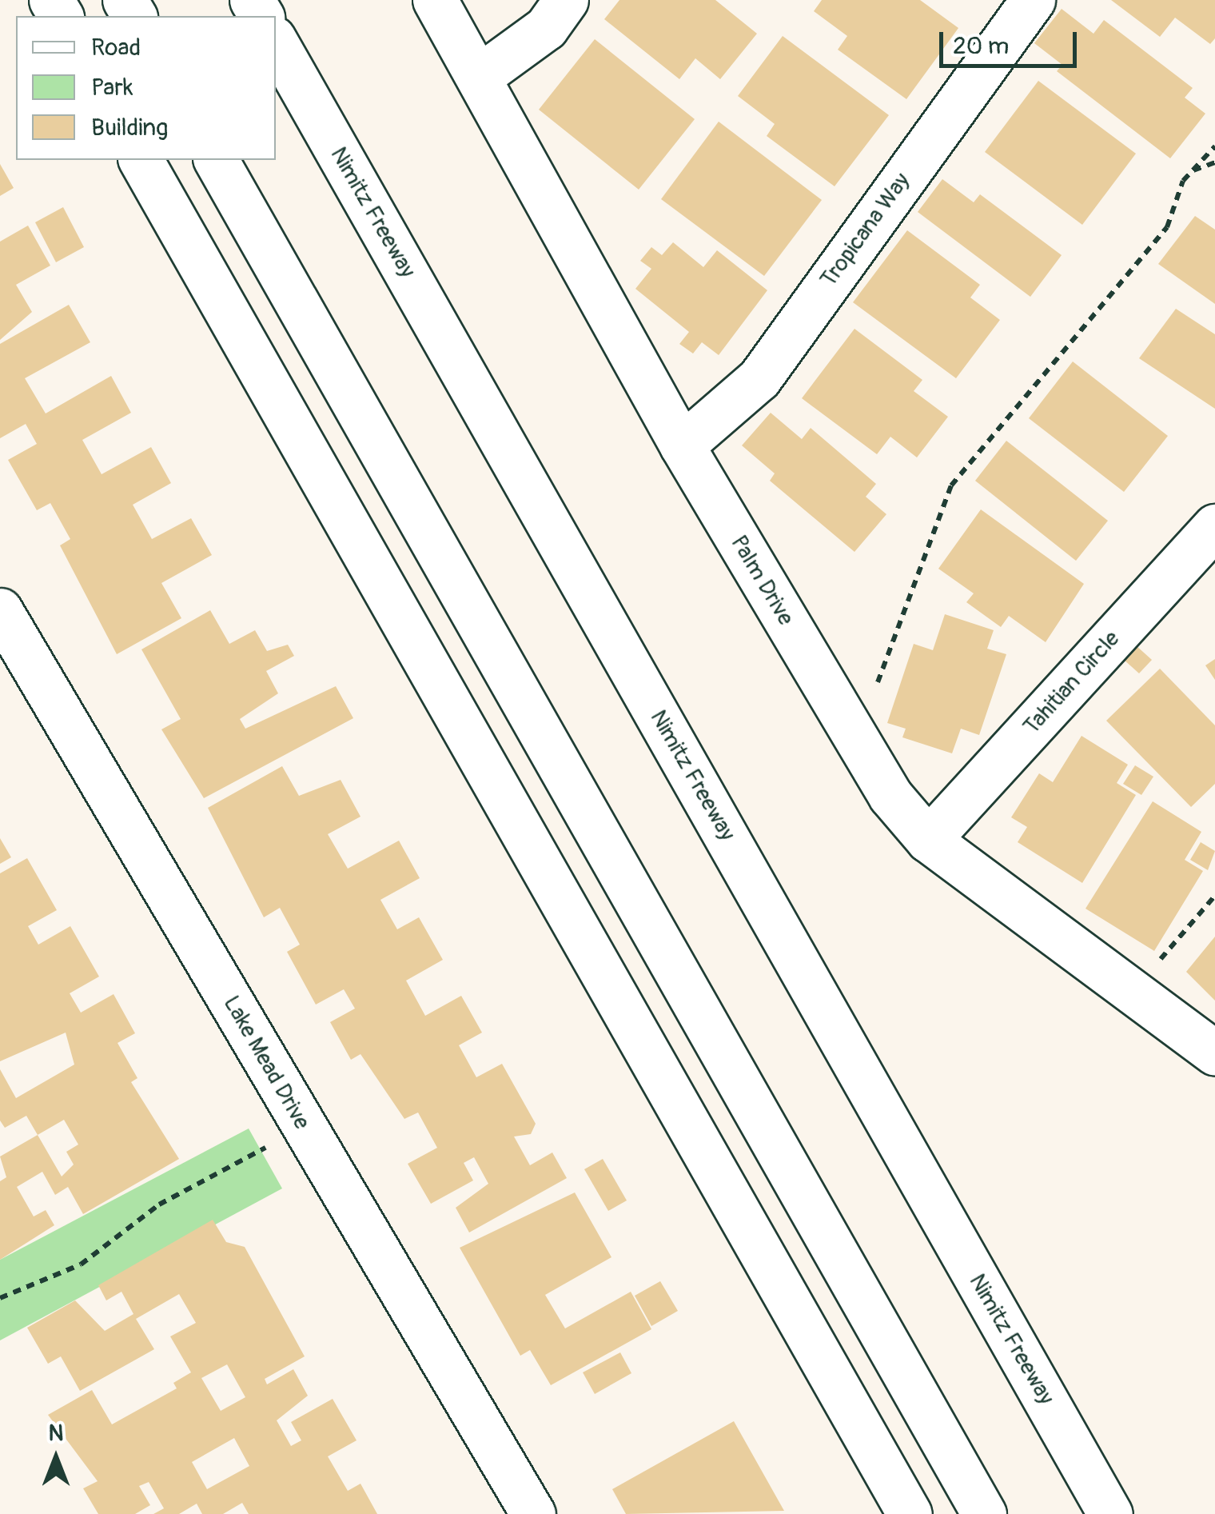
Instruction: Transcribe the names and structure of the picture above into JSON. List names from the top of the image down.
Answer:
{
  "streets": {
    "main road": [
      "Nimitz Freeway",
      "Tropicana Way",
      "Palm Drive",
      "Tahitian Circle",
      "Lake Mead Drive"
    ]
  },
  "crossings": [
    ["Tropicana Way", "Palm Drive"],
    ["Palm Drive", "Tahitian Circle"]
  ],
  "legend": ["Road", "Park", "Building"],
  "scale_bar": "20 m",
  "north": "top"
}
